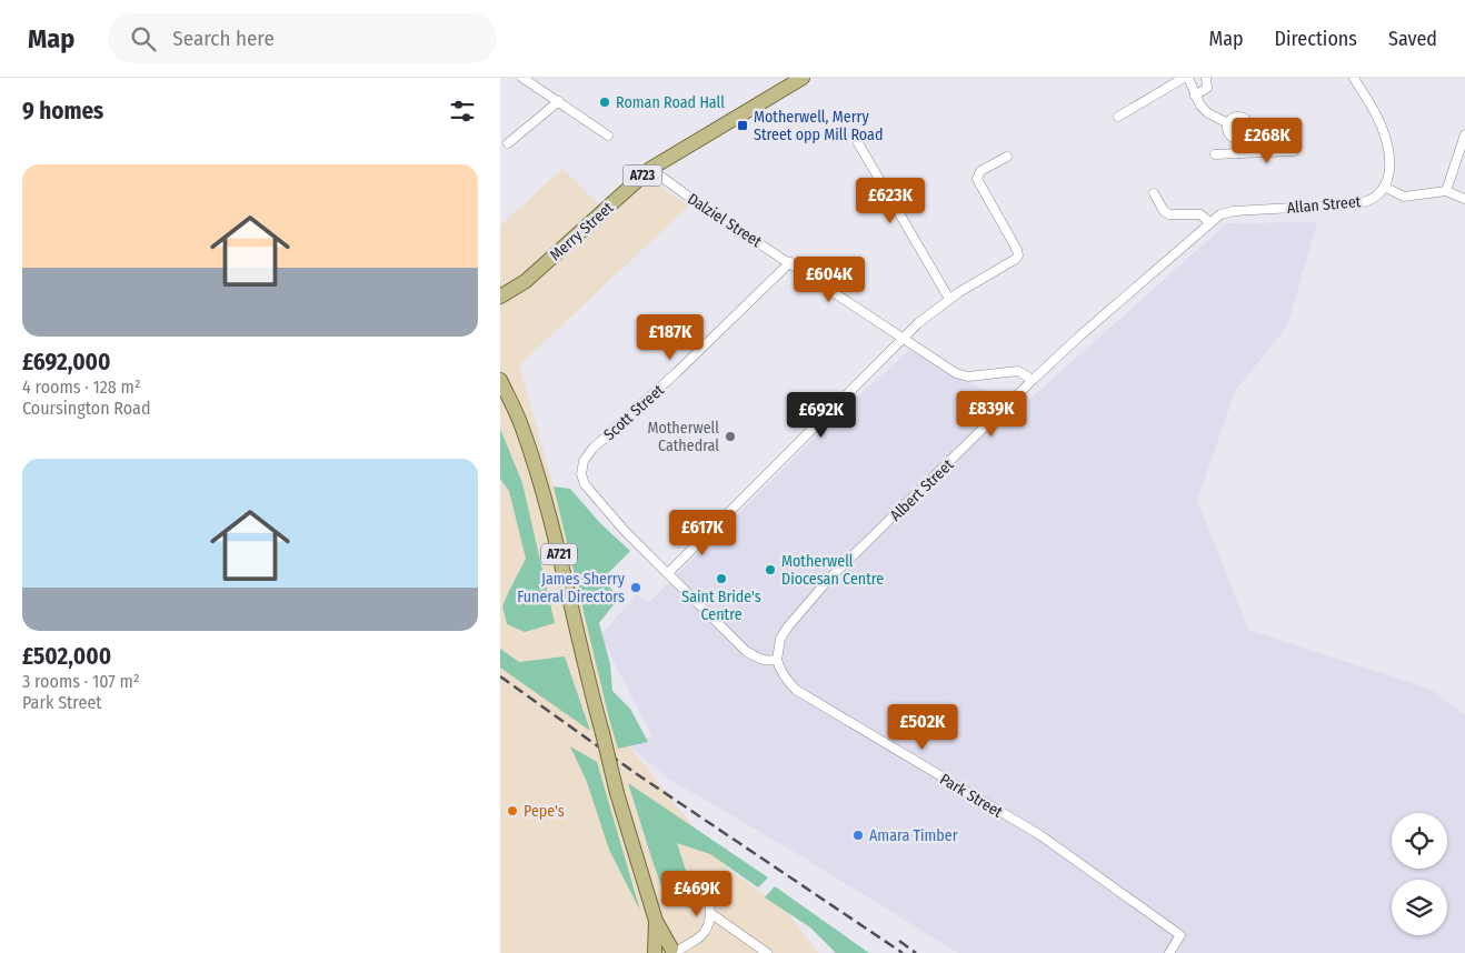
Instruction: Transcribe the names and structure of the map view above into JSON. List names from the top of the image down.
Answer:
{
  "streets": {
    "main road": ["A723", "Merry Street", "A721"],
    "street": [
      "Allan Street",
      "Dalziel Street",
      "Scott Street",
      "Albert Street",
      "Park Street"
    ]
  },
  "crossings": [
    ["Allan Street", "Albert Street"],
    ["Dalziel Street", "Merry Street"],
    ["Dalziel Street", "Scott Street"],
    ["Dalziel Street", "Albert Street"],
    ["Albert Street", "Park Street"]
  ],
  "places": {
    "other": [
      "Roman Road Hall",
      "Motherwell Cathedral",
      "Motherwell Diocesan Centre",
      "Saint Bride's Centre",
      "James Sherry Funeral Directors",
      "Pepe's",
      "Amara Timber"
    ],
    "transit": ["Motherwell, Merry Street opp Mill Road"]
  },
  "page": {
    "header": "Map",
    "search": "Search here",
    "nav": ["Map", "Directions", "Saved"],
    "heading": "9 homes",
    "price": [
      "£268K",
      "£623K",
      "£604K",
      "£187K",
      "£839K",
      "£692K",
      "£617K",
      "£502K",
      "£469K"
    ],
    "list": [
      {
        "name": "£692,000",
        "note": "4 rooms · 128 m² · Coursington Road"
      },
      {
        "name": "£502,000",
        "note": "3 rooms · 107 m² · Park Street"
      }
    ]
  }
}
